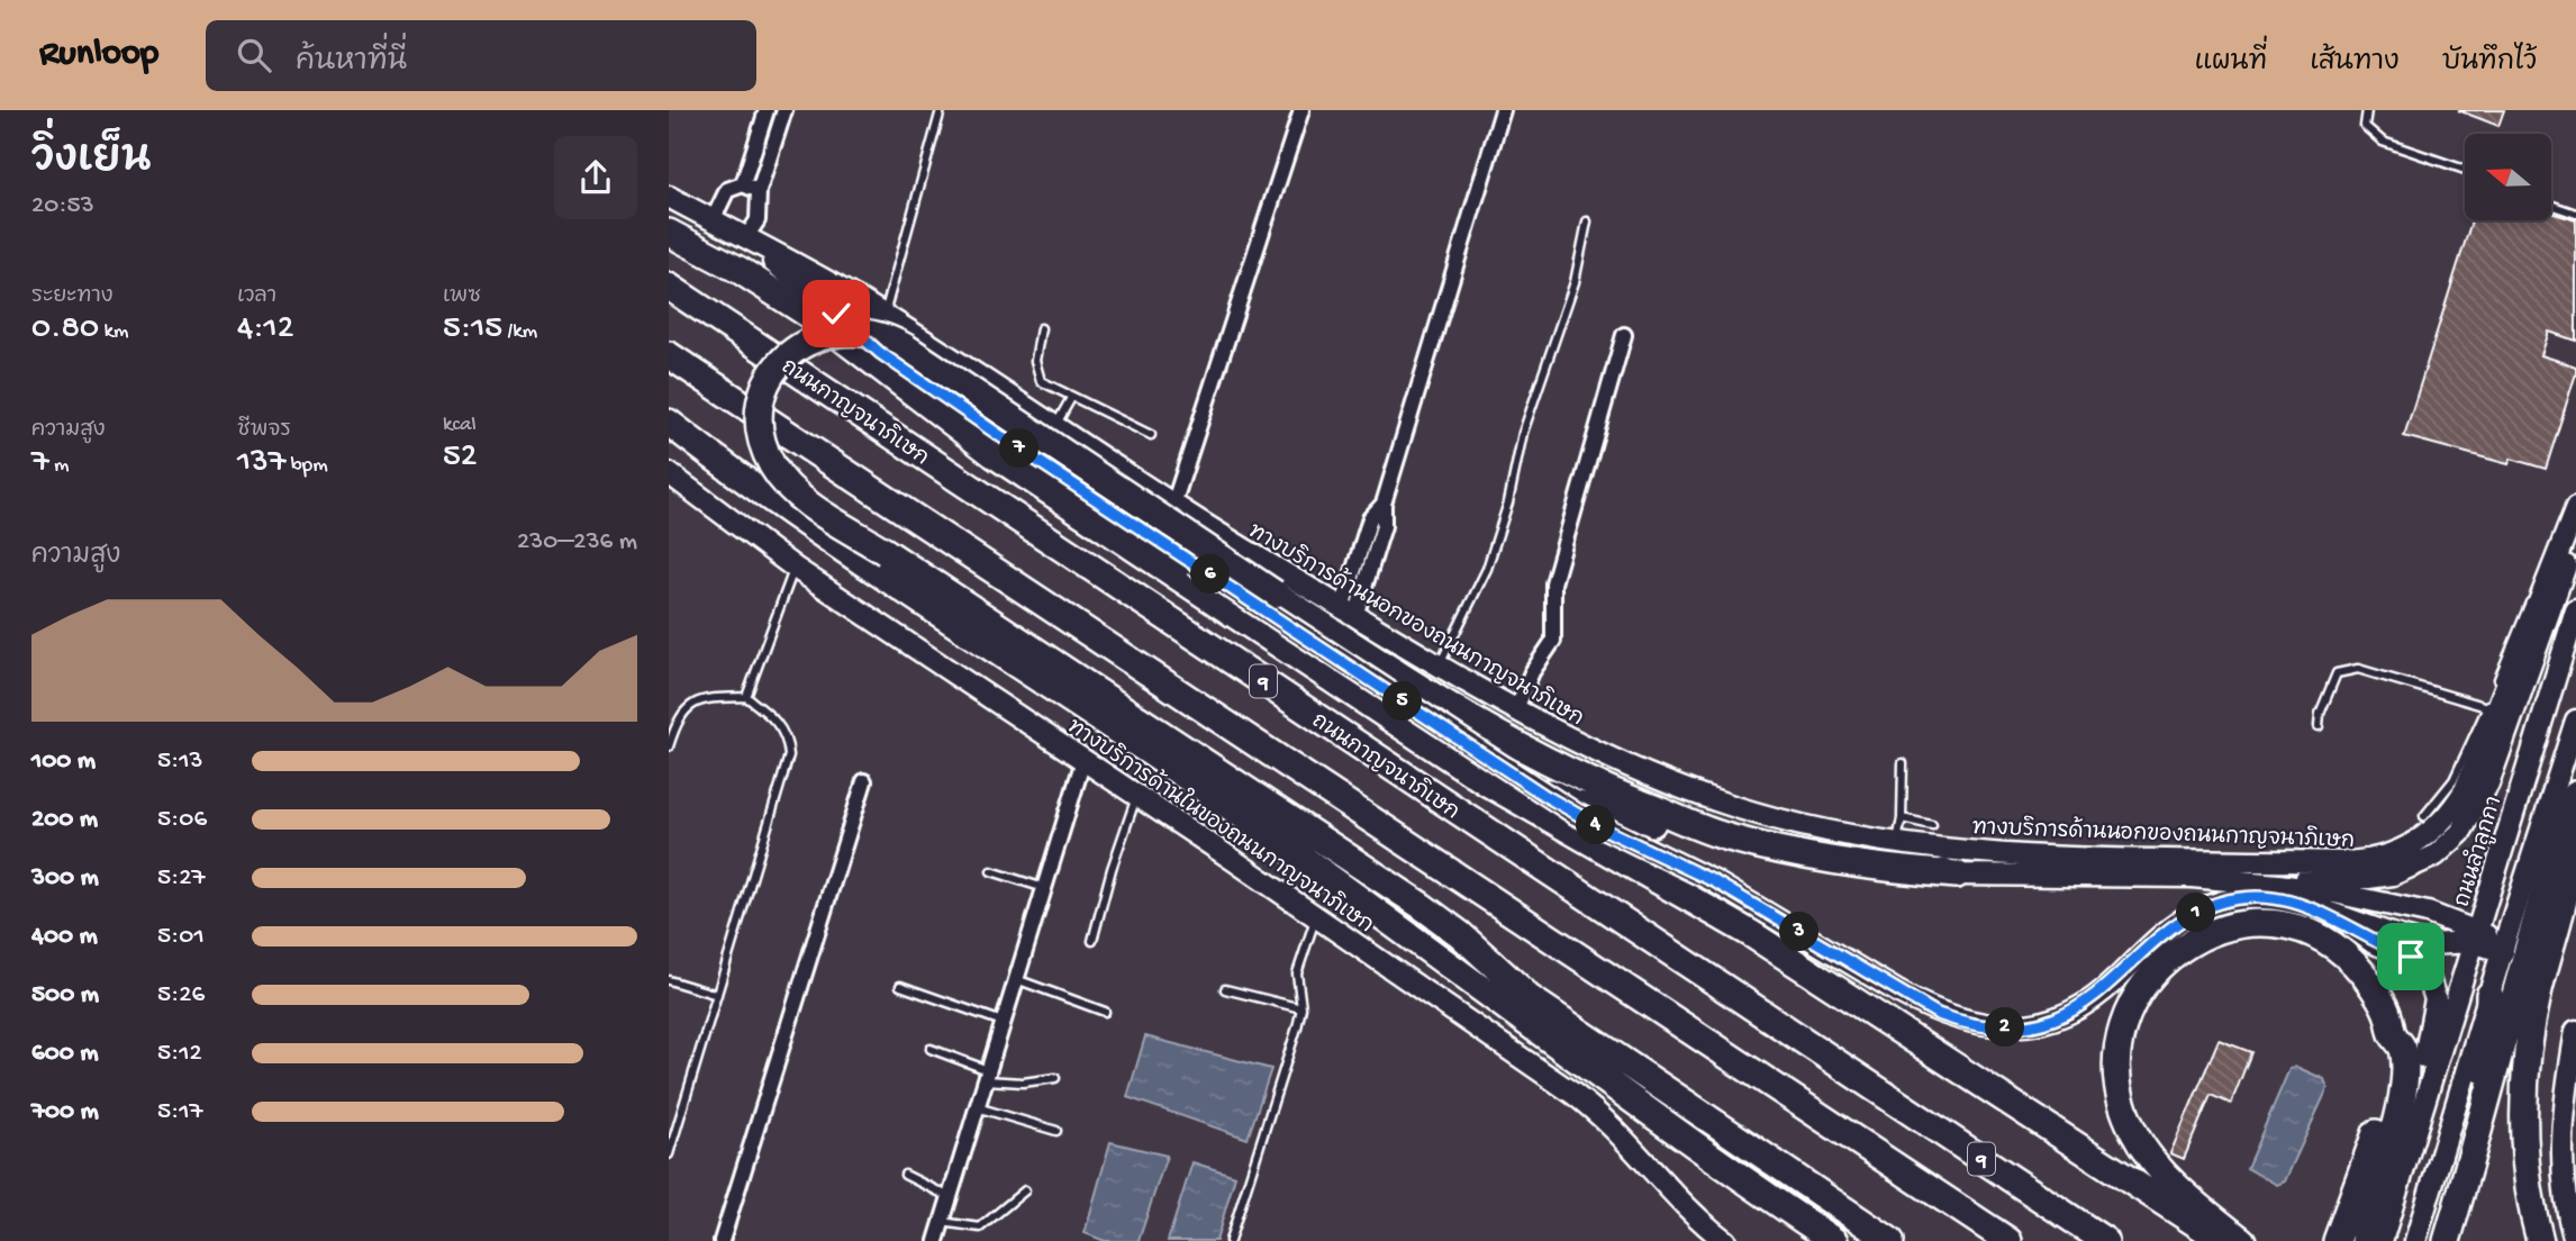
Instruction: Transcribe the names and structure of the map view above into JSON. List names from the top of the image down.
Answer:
{
  "streets": {
    "highway": ["ถนนกาญจนาภิเษก", "9"],
    "main road": ["ทางบริการด้านนอกของถนนกาญจนาภิเษก", "ทางบริการด้านในของถนนกาญจนาภิเษก", "ถนนลำลูกกา"]
  },
  "crossings": [
    ["ทางบริการด้านนอกของถนนกาญจนาภิเษก", "ถนนลำลูกกา"]
  ],
  "north": "left",
  "page": {
    "header": "Runloop",
    "search": "ค้นหาที่นี่",
    "nav": ["แผนที่", "เส้นทาง", "บันทึกไว้"],
    "heading": ["วิ่งเย็น", "20:53"],
    "stats": [
      ["ระยะทาง", "0.80 km"],
      ["เวลา", "4:12"],
      ["เพซ", "5:15 /km"],
      ["ความสูง", "7 m"],
      ["ชีพจร", "137 bpm"],
      ["kcal", "52"]
    ],
    "pins": [
      "7",
      "6",
      "5",
      "4",
      "1",
      "3",
      "2"
    ],
    "chart": ["ความสูง", "230–236 m"],
    "list": [
      {
        "name": "100 m",
        "note": "5:13"
      },
      {
        "name": "200 m",
        "note": "5:06"
      },
      {
        "name": "300 m",
        "note": "5:27"
      },
      {
        "name": "400 m",
        "note": "5:01"
      },
      {
        "name": "500 m",
        "note": "5:26"
      },
      {
        "name": "600 m",
        "note": "5:12"
      },
      {
        "name": "700 m",
        "note": "5:17"
      }
    ]
  }
}
